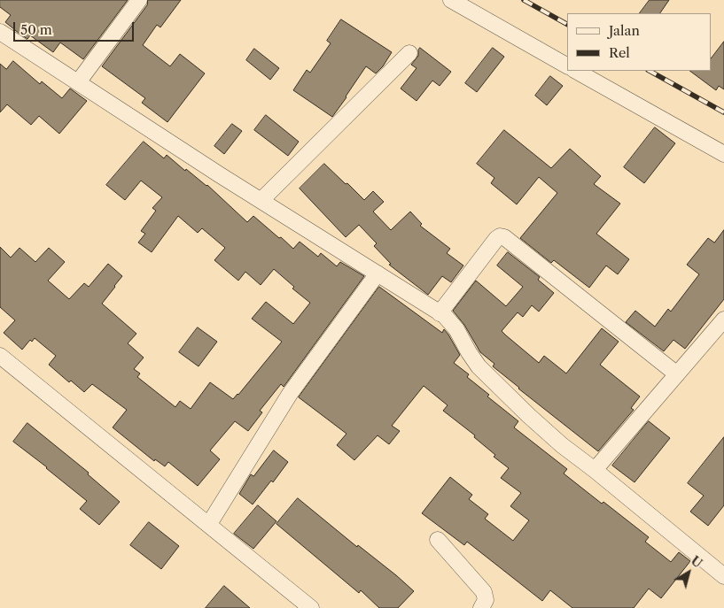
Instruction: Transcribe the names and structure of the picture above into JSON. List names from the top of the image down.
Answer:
{
  "legend": ["Jalan", "Rel"],
  "scale_bar": "50 m",
  "north": "top right"
}
